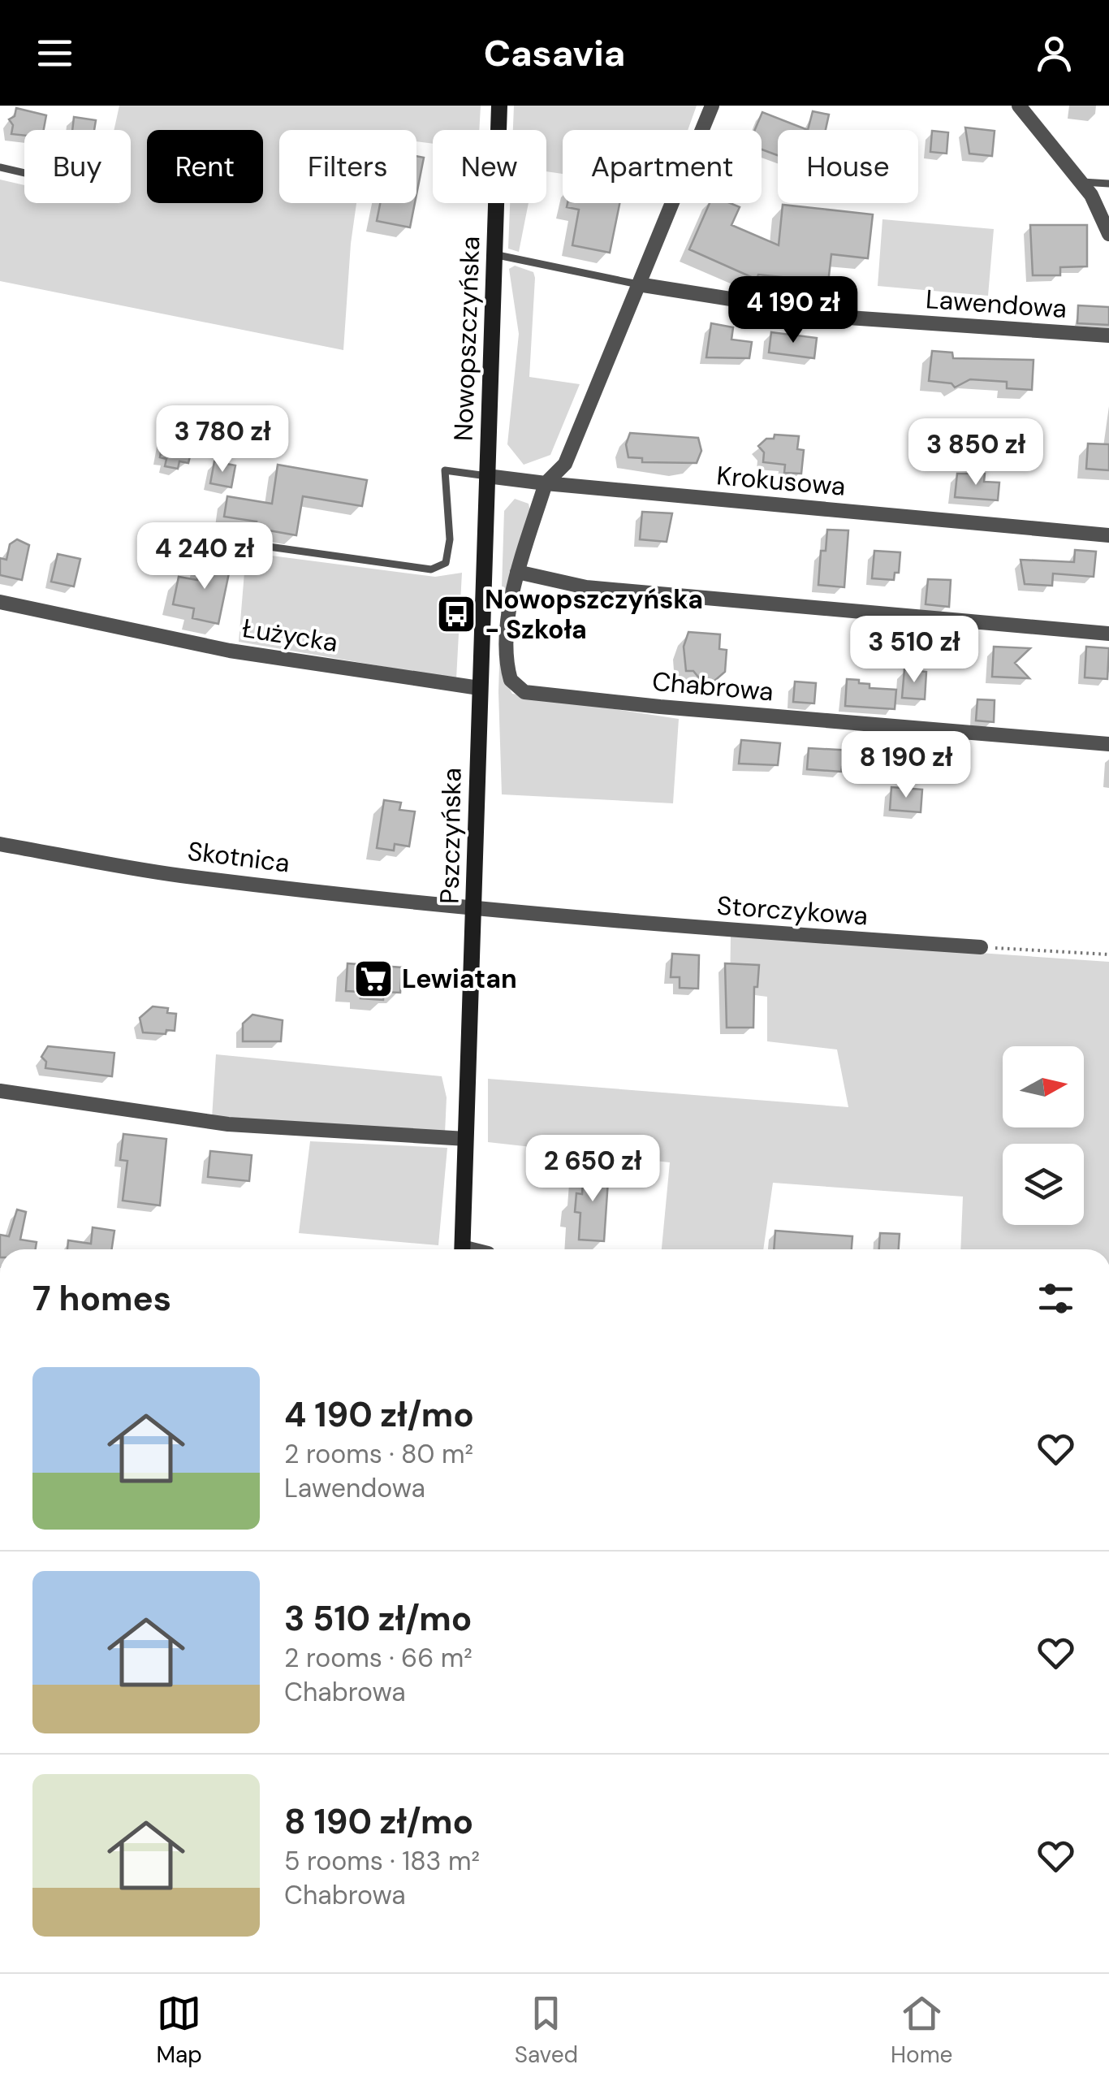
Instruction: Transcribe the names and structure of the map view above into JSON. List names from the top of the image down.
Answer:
{
  "streets": {
    "main road": ["Nowopszczyńska", "Pszczyńska"],
    "street": [
      "Lawendowa",
      "Krokusowa",
      "Łużycka",
      "Chabrowa",
      "Skotnica",
      "Storczykowa"
    ]
  },
  "crossings": [
    ["Nowopszczyńska", "Pszczyńska"],
    ["Łużycka", "Pszczyńska"],
    ["Pszczyńska", "Skotnica"],
    ["Pszczyńska", "Storczykowa"],
    ["Skotnica", "Storczykowa"]
  ],
  "places": {
    "bus stop": ["Nowopszczyńska - Szkoła"],
    "supermarket": ["Lewiatan"]
  },
  "north": "right",
  "page": {
    "header": "Casavia",
    "chip": [
      "Buy",
      "Rent",
      "Filters",
      "New",
      "Apartment",
      "House"
    ],
    "price": [
      "4 190 zł",
      "3 780 zł",
      "3 850 zł",
      "4 240 zł",
      "3 510 zł",
      "8 190 zł",
      "2 650 zł"
    ],
    "heading": "7 homes",
    "list": [
      {
        "name": "4 190 zł/mo",
        "note": "2 rooms · 80 m² · Lawendowa"
      },
      {
        "name": "3 510 zł/mo",
        "note": "2 rooms · 66 m² · Chabrowa"
      },
      {
        "name": "8 190 zł/mo",
        "note": "5 rooms · 183 m² · Chabrowa"
      }
    ],
    "tabs": ["Map", "Saved", "Home"]
  }
}
